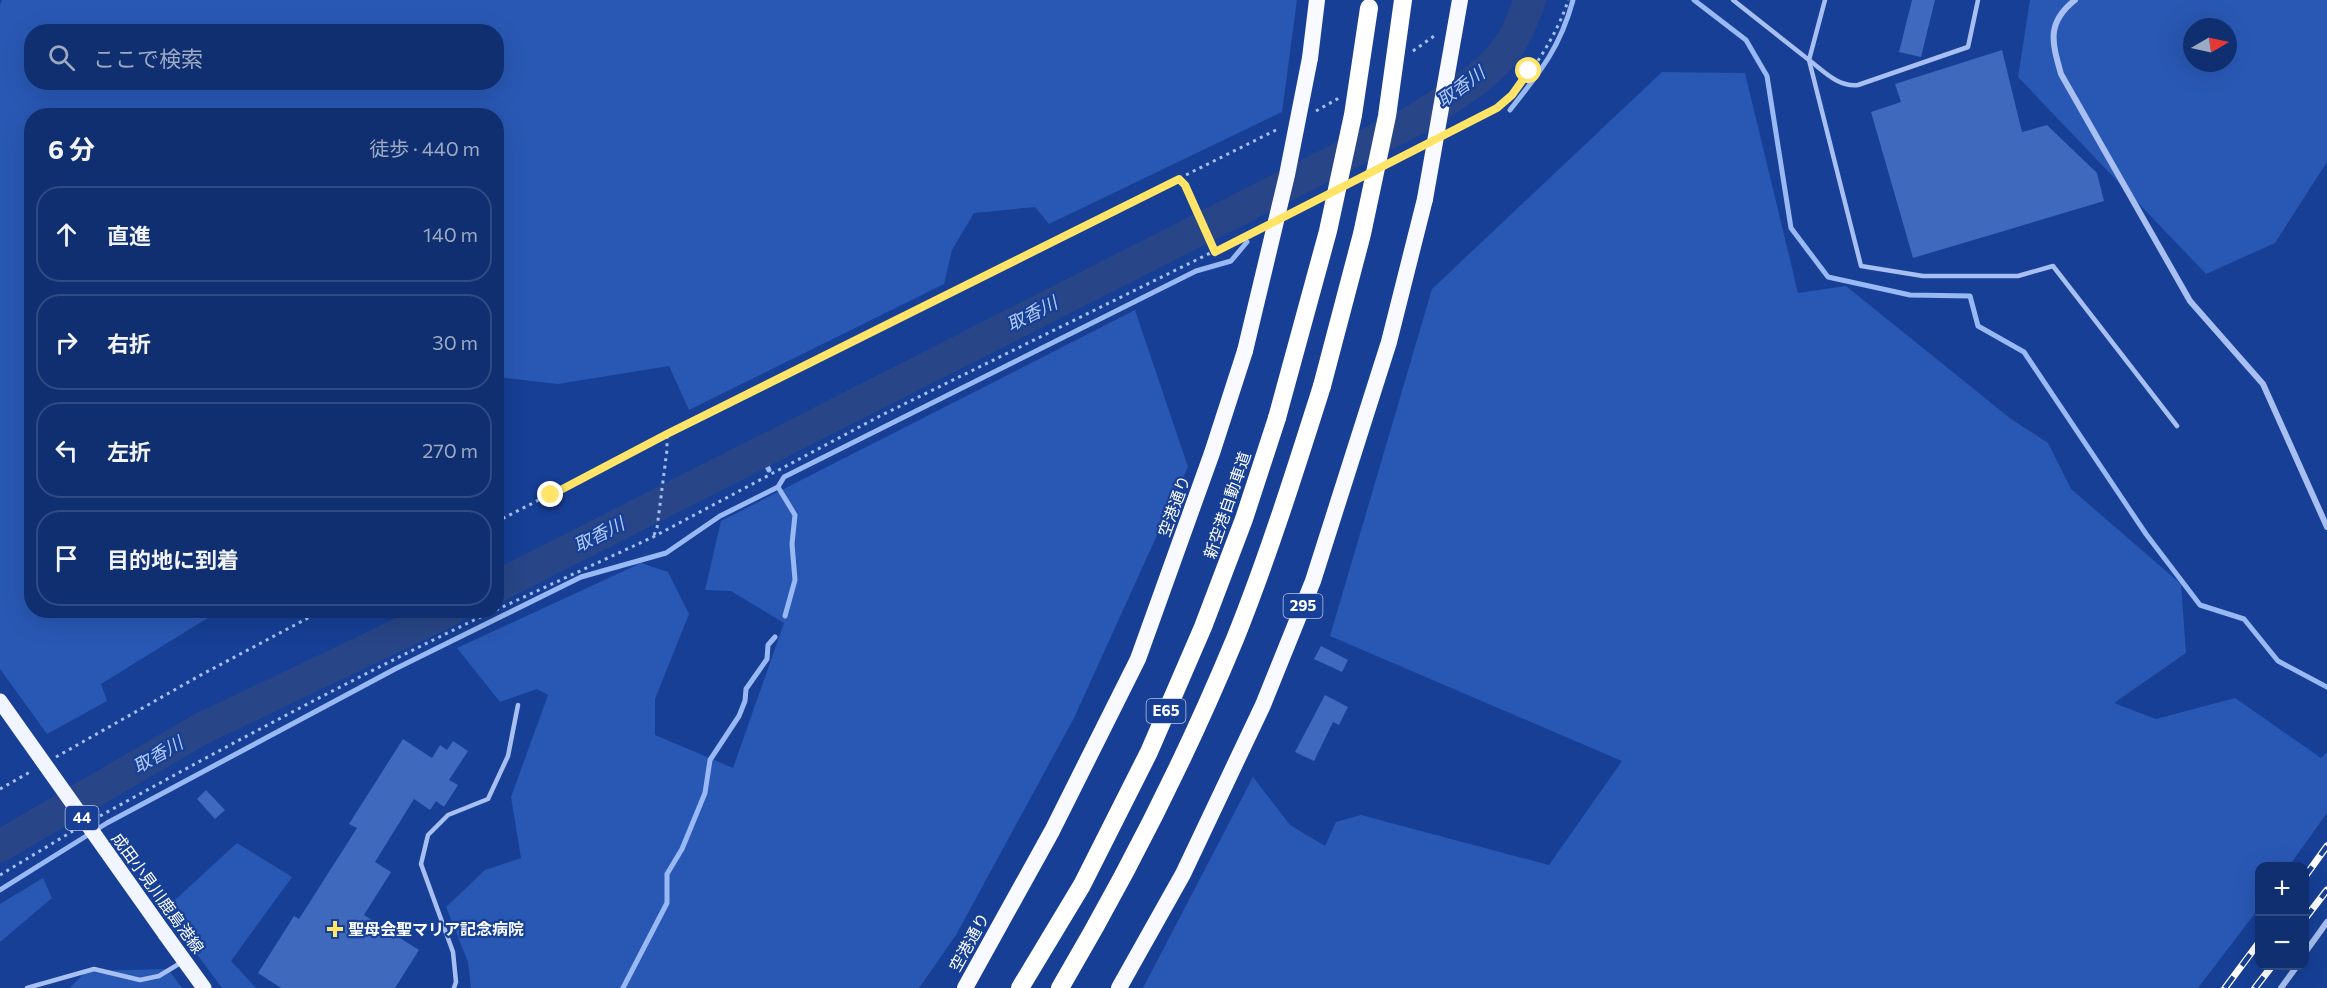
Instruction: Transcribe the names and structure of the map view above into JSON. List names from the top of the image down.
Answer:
{
  "streets": {
    "highway": [
      "新空港自動車道",
      "空港通り",
      "295",
      "E65"
    ],
    "main road": ["44", "成田小見川鹿島港線"]
  },
  "water": ["取香川"],
  "places": {
    "health": ["聖母会聖マリア記念病院"]
  },
  "north": "right",
  "page": {
    "search": "ここで検索",
    "heading": ["6 分", "徒歩 · 440 m"],
    "list": [
      ["直進", "140 m"],
      ["右折", "30 m"],
      ["左折", "270 m"],
      "目的地に到着"
    ],
    "map_buttons": ["+", "−"]
  }
}
